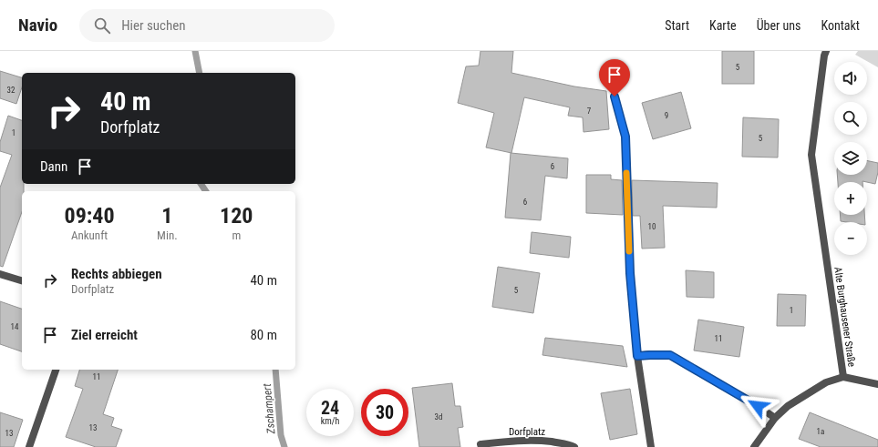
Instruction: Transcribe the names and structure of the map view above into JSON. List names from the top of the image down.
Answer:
{
  "streets": {
    "street": ["Alte Burghausener Straße", "Dorfplatz"]
  },
  "water": ["Zschampert"],
  "house_numbers": [
    "5",
    "32",
    "7",
    "9",
    "1",
    "5",
    "6",
    "6",
    "10",
    "5",
    "1",
    "14",
    "11",
    "11",
    "3d",
    "13",
    "1a",
    "13"
  ],
  "page": {
    "header": "Navio",
    "search": "Hier suchen",
    "nav": [
      "Start",
      "Karte",
      "Über uns",
      "Kontakt"
    ],
    "map_buttons": ["+", "−"],
    "turn": ["40 m", "Dorfplatz"],
    "then": "Dann",
    "eta": [
      "09:40",
      "Ankunft",
      "1",
      "Min.",
      "120",
      "m"
    ],
    "list": [
      {
        "name": "Rechts abbiegen",
        "note": "Dorfplatz",
        "value": "40 m"
      },
      {
        "name": "Ziel erreicht",
        "value": "80 m"
      }
    ],
    "speed": "24 km/h",
    "limit": "30"
  }
}
